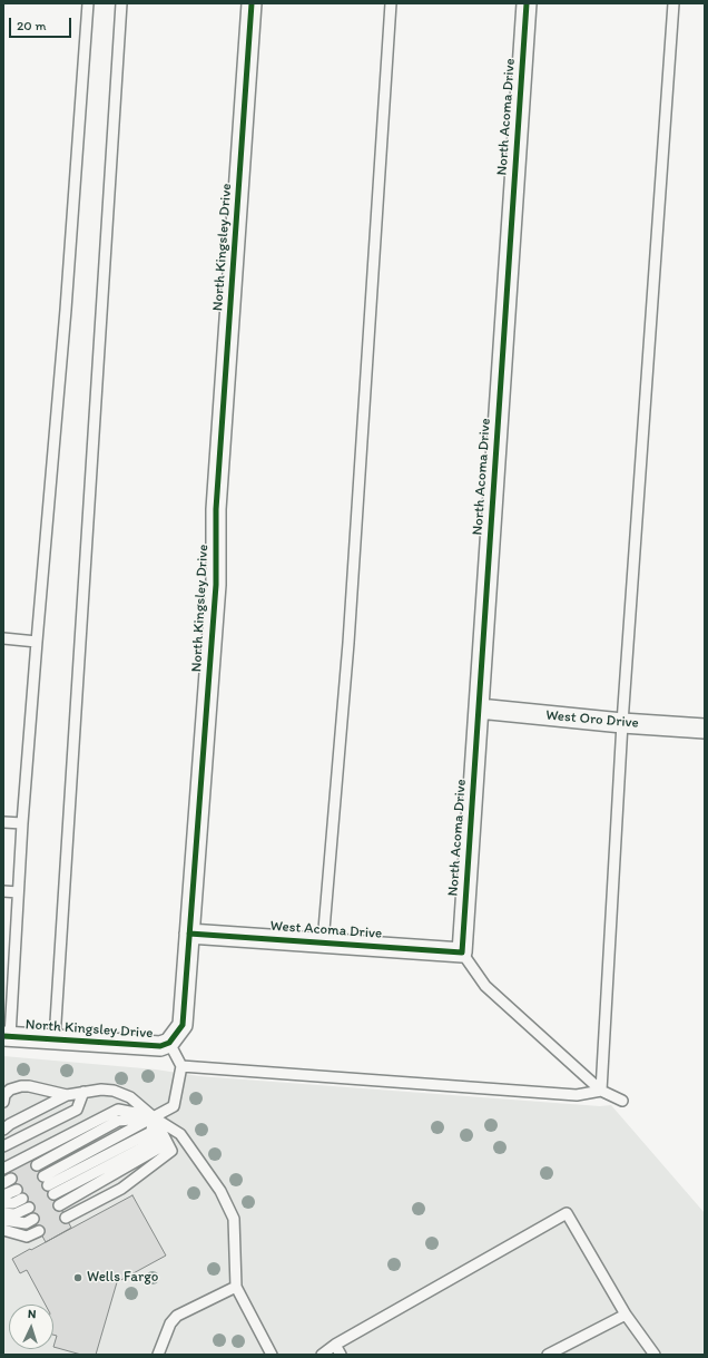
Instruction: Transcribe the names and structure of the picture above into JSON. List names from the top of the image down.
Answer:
{
  "streets": {
    "street": [
      "North Acoma Drive",
      "North Kingsley Drive",
      "West Oro Drive",
      "West Acoma Drive"
    ]
  },
  "crossings": [
    ["North Acoma Drive", "West Oro Drive"],
    ["North Acoma Drive", "West Acoma Drive"],
    ["North Kingsley Drive", "West Acoma Drive"]
  ],
  "places": ["Wells Fargo"],
  "scale_bar": "20 m",
  "north": "top"
}
